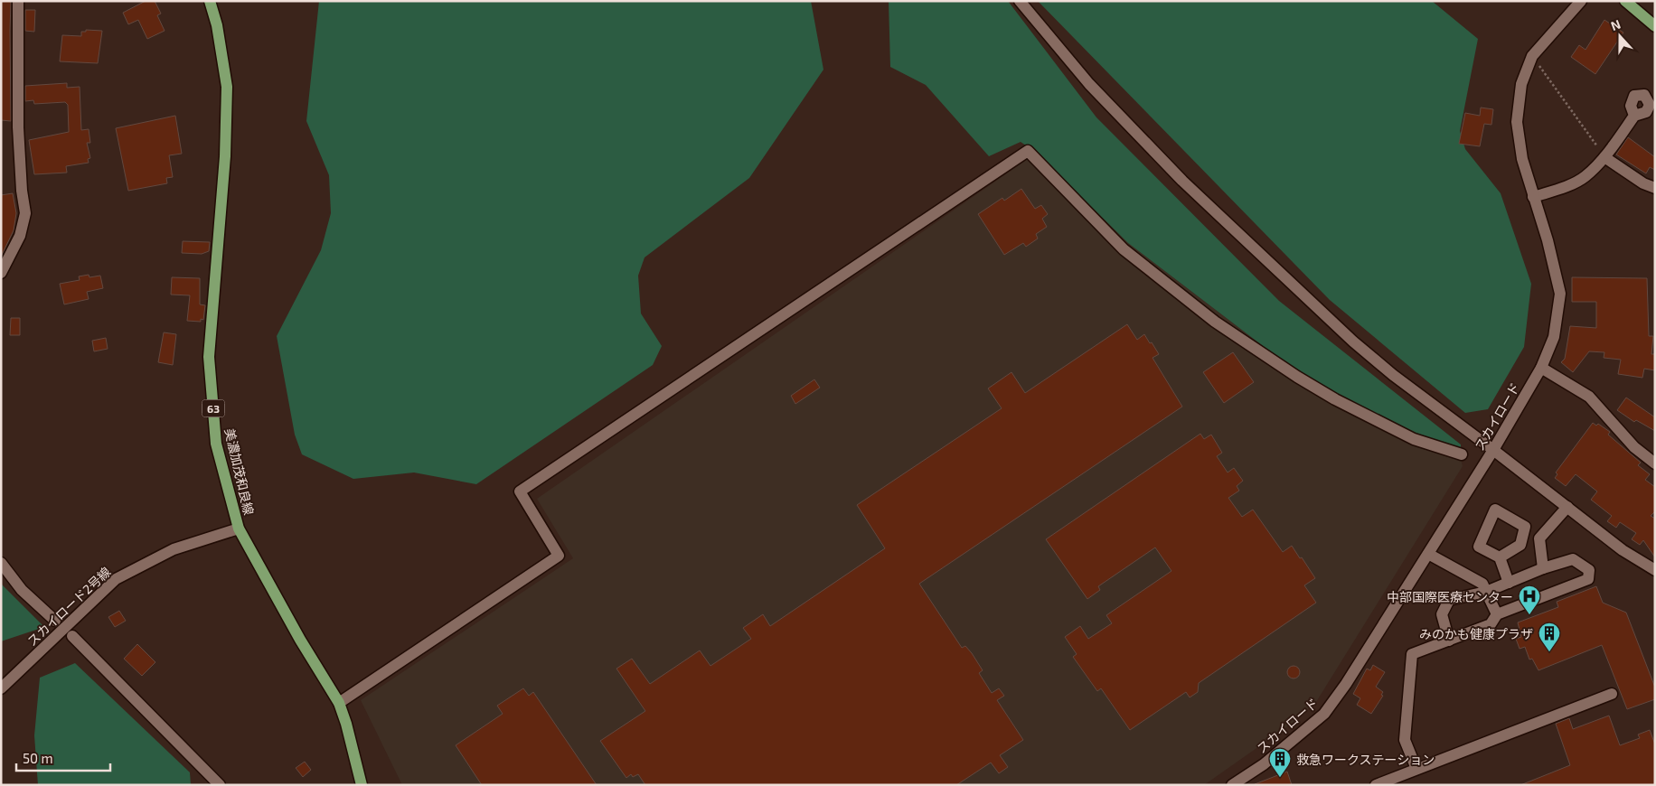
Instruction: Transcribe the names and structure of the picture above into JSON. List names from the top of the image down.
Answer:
{
  "streets": {
    "main road": ["63", "美濃加茂和良線"],
    "street": ["スカイロード", "スカイロード2号線"]
  },
  "crossings": [
    ["美濃加茂和良線", "スカイロード2号線"]
  ],
  "places": {
    "hospital": ["中部国際医療センター"],
    "building": ["みのかも健康プラザ", "救急ワークステーション"]
  },
  "scale_bar": "50 m",
  "north": "top"
}
